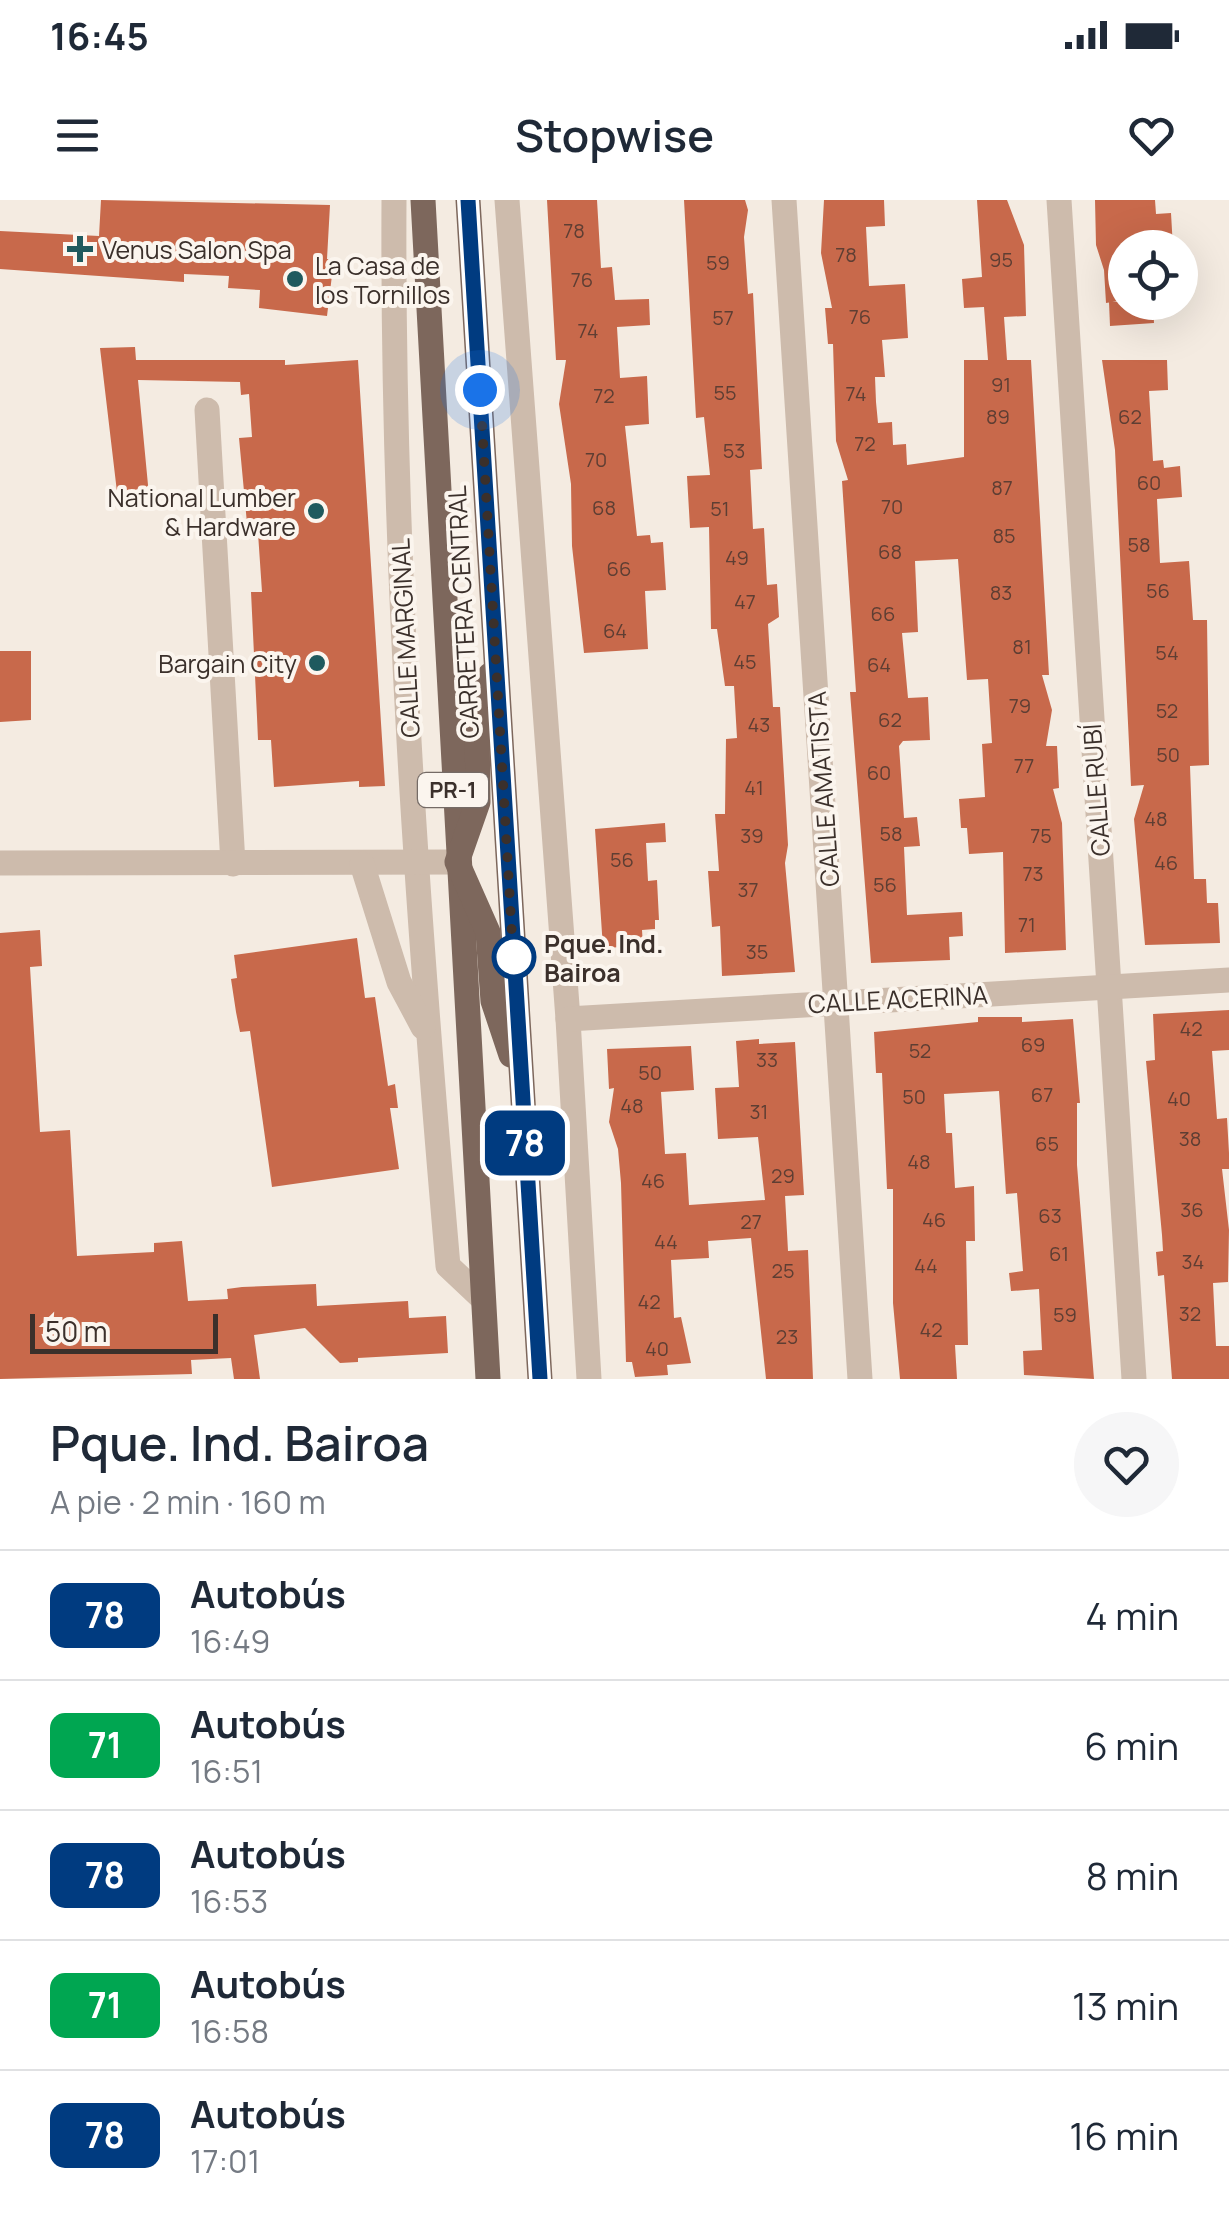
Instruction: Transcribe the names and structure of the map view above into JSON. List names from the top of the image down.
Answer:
{
  "streets": {
    "main road": ["CARRETERA CENTRAL", "PR-1"],
    "street": [
      "CALLE MARGINAL",
      "CALLE AMATISTA",
      "CALLE RUBÍ",
      "CALLE ACERINA"
    ]
  },
  "crossings": [
    ["CARRETERA CENTRAL", "CALLE MARGINAL"],
    ["CALLE AMATISTA", "CALLE ACERINA"],
    ["CALLE RUBÍ", "CALLE ACERINA"]
  ],
  "places": {
    "health": ["Venus Salon Spa"],
    "other": [
      "La Casa de los Tornillos",
      "National Lumber & Hardware",
      "Bargain City",
      "Pque. Ind. Bairoa"
    ]
  },
  "lines": ["bus line 78"],
  "house_numbers": [
    "78",
    "78",
    "95",
    "59",
    "76",
    "76",
    "57",
    "74",
    "91",
    "55",
    "74",
    "72",
    "89",
    "62",
    "72",
    "53",
    "70",
    "60",
    "87",
    "70",
    "68",
    "51",
    "85",
    "58",
    "68",
    "49",
    "66",
    "56",
    "83",
    "47",
    "66",
    "64",
    "81",
    "54",
    "45",
    "64",
    "79",
    "52",
    "62",
    "43",
    "50",
    "77",
    "60",
    "41",
    "48",
    "58",
    "39",
    "75",
    "56",
    "46",
    "73",
    "56",
    "37",
    "71",
    "35",
    "42",
    "69",
    "52",
    "33",
    "50",
    "67",
    "50",
    "40",
    "48",
    "31",
    "38",
    "65",
    "48",
    "29",
    "46",
    "36",
    "63",
    "46",
    "27",
    "44",
    "61",
    "34",
    "44",
    "25",
    "42",
    "32",
    "59",
    "42",
    "23",
    "40"
  ],
  "scale_bar": "50 m",
  "page": {
    "status": "16:45",
    "header": "Stopwise",
    "on_map": "78",
    "scale": "50 m",
    "heading": ["Pque. Ind. Bairoa", "A pie · 2 min · 160 m"],
    "list": [
      {
        "mark": "78",
        "name": "Autobús",
        "note": "16:49",
        "value": "4 min"
      },
      {
        "mark": "71",
        "name": "Autobús",
        "note": "16:51",
        "value": "6 min"
      },
      {
        "mark": "78",
        "name": "Autobús",
        "note": "16:53",
        "value": "8 min"
      },
      {
        "mark": "71",
        "name": "Autobús",
        "note": "16:58",
        "value": "13 min"
      },
      {
        "mark": "78",
        "name": "Autobús",
        "note": "17:01",
        "value": "16 min"
      }
    ]
  }
}
